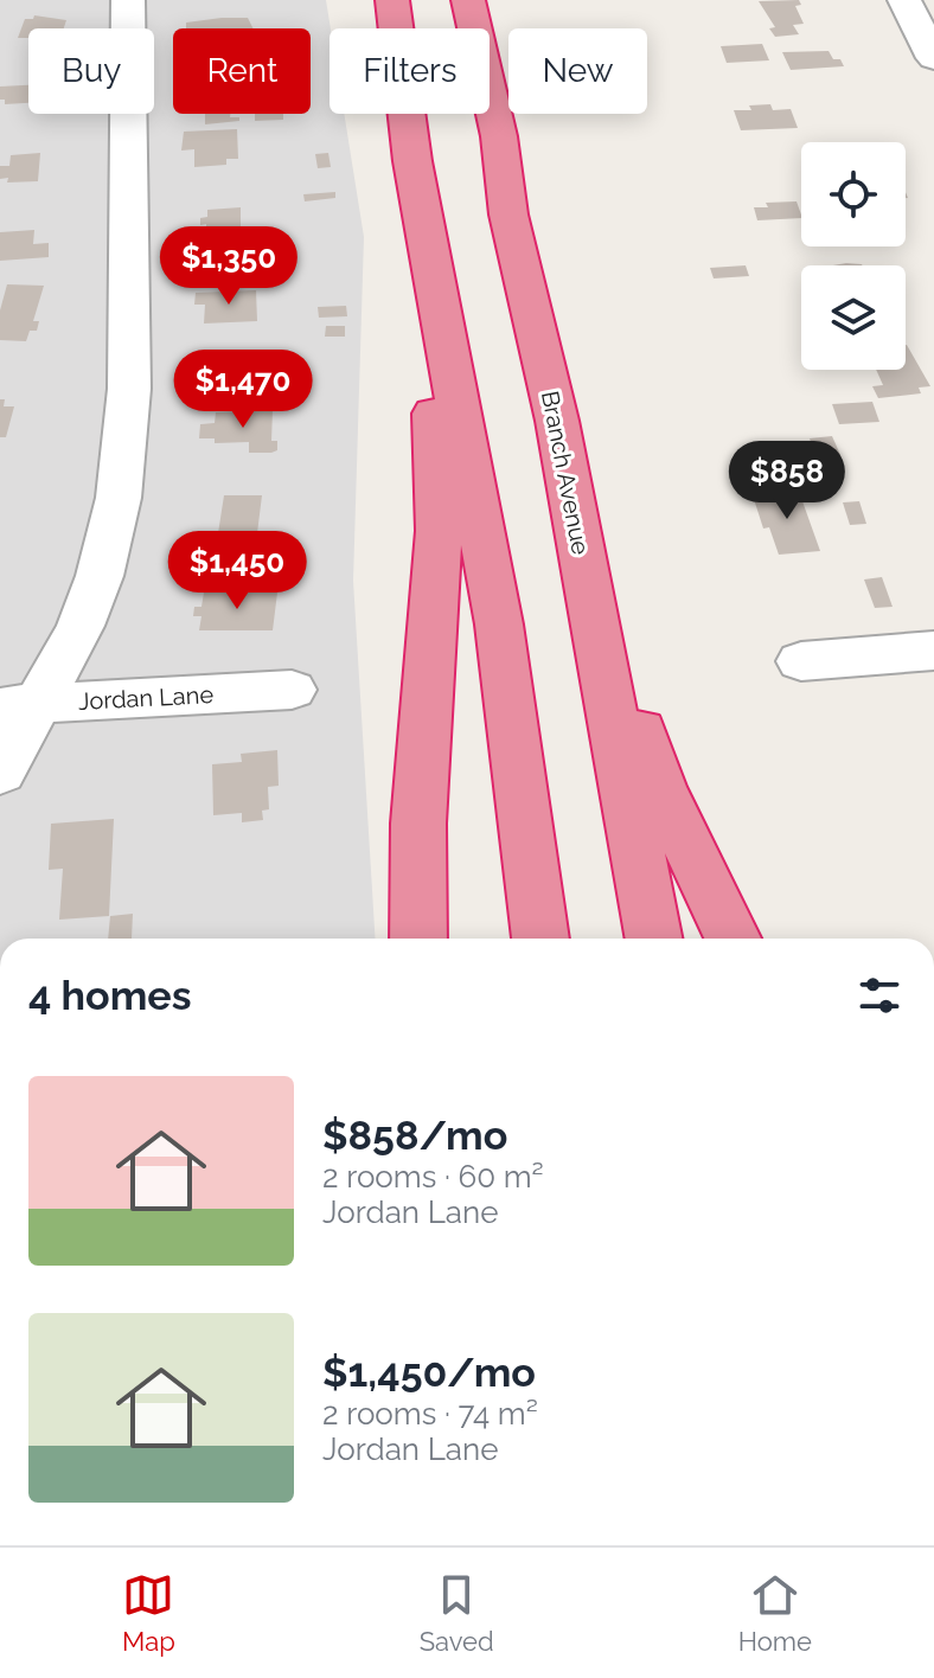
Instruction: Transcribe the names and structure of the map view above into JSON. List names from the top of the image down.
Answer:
{
  "streets": {
    "highway": ["Branch Avenue"],
    "street": ["Jordan Lane"]
  },
  "page": {
    "chip": [
      "Buy",
      "Rent",
      "Filters",
      "New"
    ],
    "price": [
      "$1,350",
      "$1,470",
      "$858",
      "$1,450"
    ],
    "heading": "4 homes",
    "list": [
      {
        "name": "$858/mo",
        "note": "2 rooms · 60 m² · Jordan Lane"
      },
      {
        "name": "$1,450/mo",
        "note": "2 rooms · 74 m² · Jordan Lane"
      }
    ],
    "tabs": ["Map", "Saved", "Home"]
  }
}
